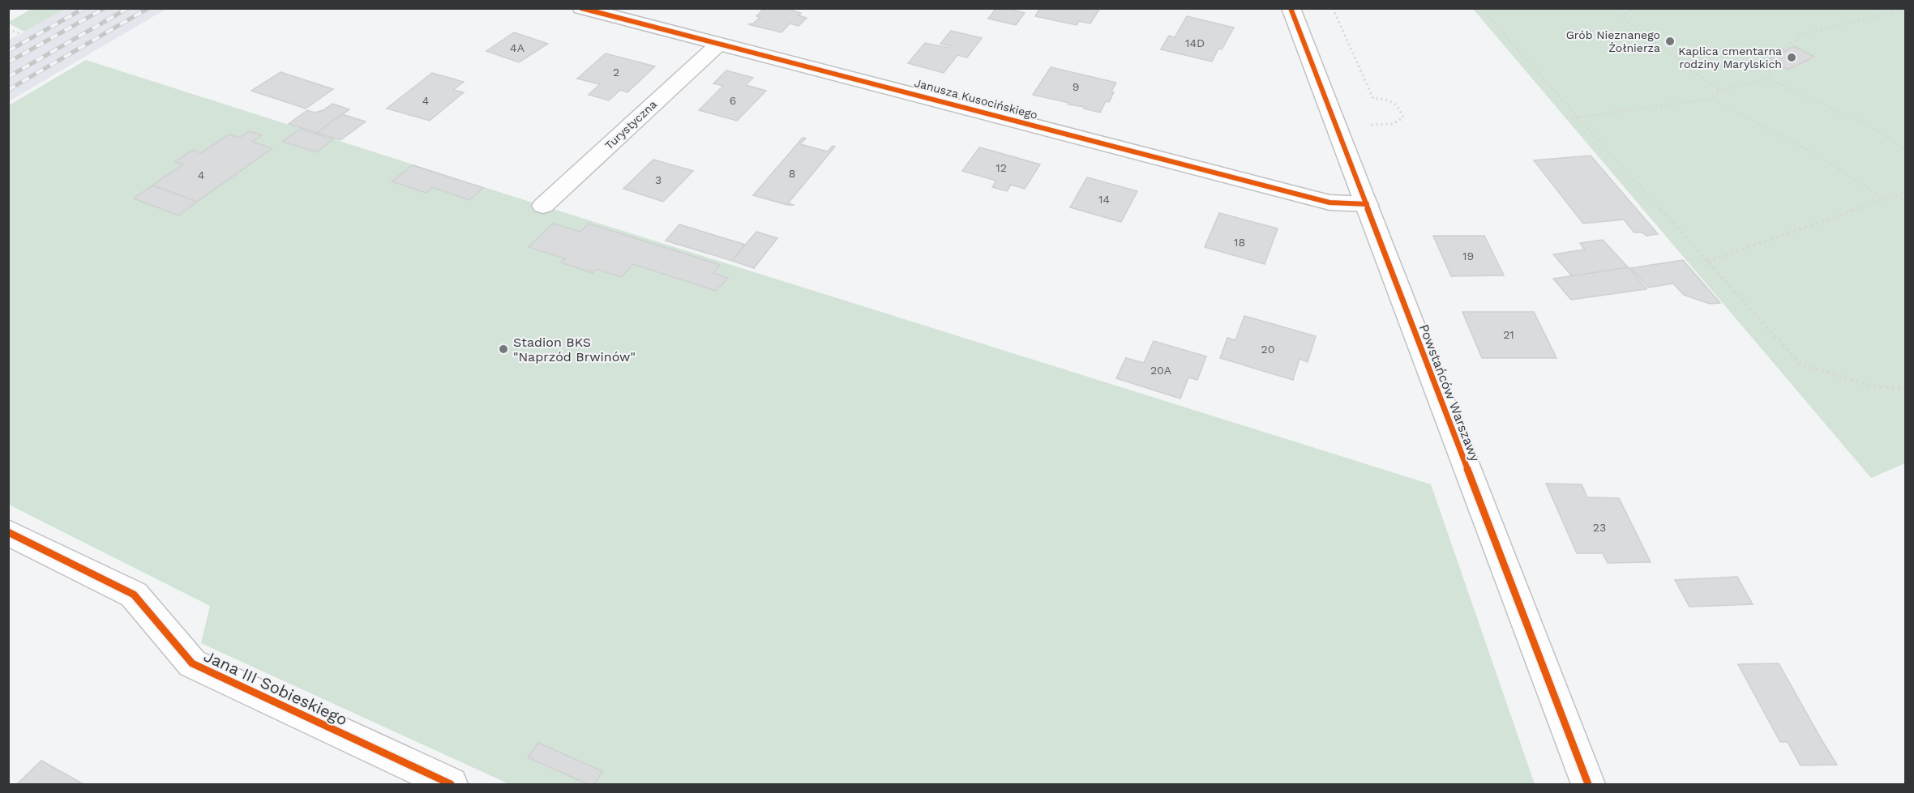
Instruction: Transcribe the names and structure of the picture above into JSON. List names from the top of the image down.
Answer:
{
  "streets": {
    "street": [
      "Janusza Kusocińskiego",
      "Turystyczna",
      "Powstańców Warszawy",
      "Jana III Sobieskiego"
    ]
  },
  "crossings": [
    ["Janusza Kusocińskiego", "Turystyczna"],
    ["Janusza Kusocińskiego", "Powstańców Warszawy"]
  ],
  "places": ["Grób Nieznanego Żołnierza", "Kaplica cmentarna rodziny Marylskich", "Stadion BKS \"Naprzód Brwinów\""],
  "house_numbers": [
    "14D",
    "4A",
    "2",
    "9",
    "4",
    "6",
    "12",
    "8",
    "4",
    "3",
    "14",
    "18",
    "19",
    "21",
    "20",
    "20A",
    "23"
  ]
}
